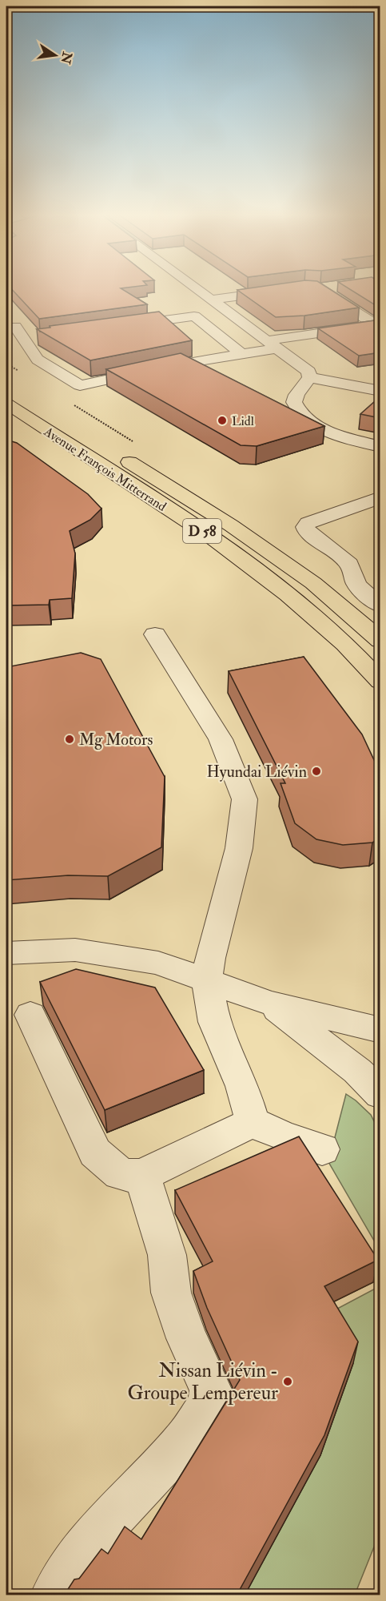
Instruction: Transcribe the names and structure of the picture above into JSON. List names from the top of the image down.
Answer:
{
  "streets": {
    "main road": ["Avenue François Mitterrand", "D 58"]
  },
  "places": [
    "Lidl",
    "Mg Motors",
    "Hyundai Liévin",
    "Nissan Liévin - Groupe Lempereur"
  ],
  "north": "right"
}
